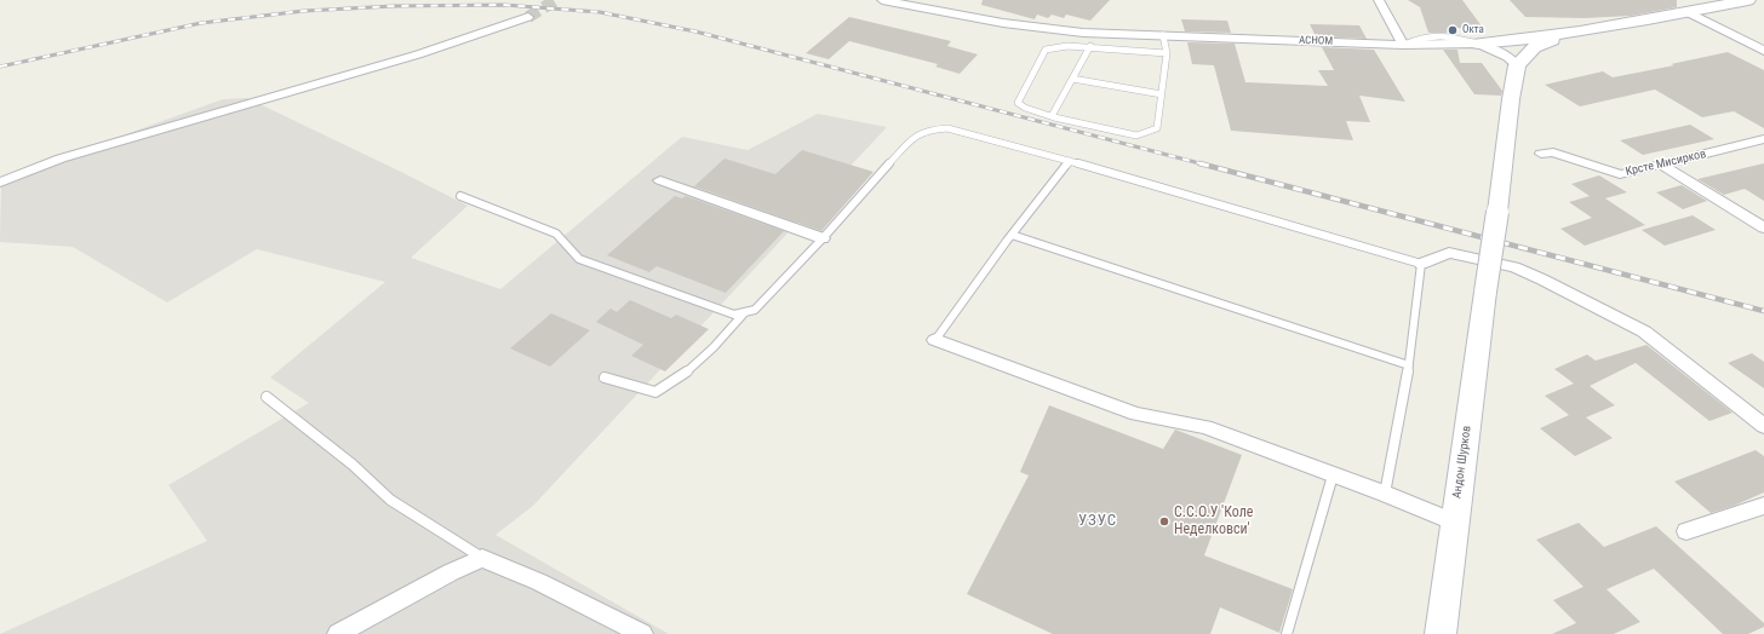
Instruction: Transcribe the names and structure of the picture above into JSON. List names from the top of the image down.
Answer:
{
  "streets": {
    "main road": ["АСНОМ", "Андон Шурков"],
    "street": ["Крсте Мисирков"]
  },
  "districts": ["УЗУС"],
  "places": ["Окта", "С.С.О.У 'Коле Неделковси'"]
}
